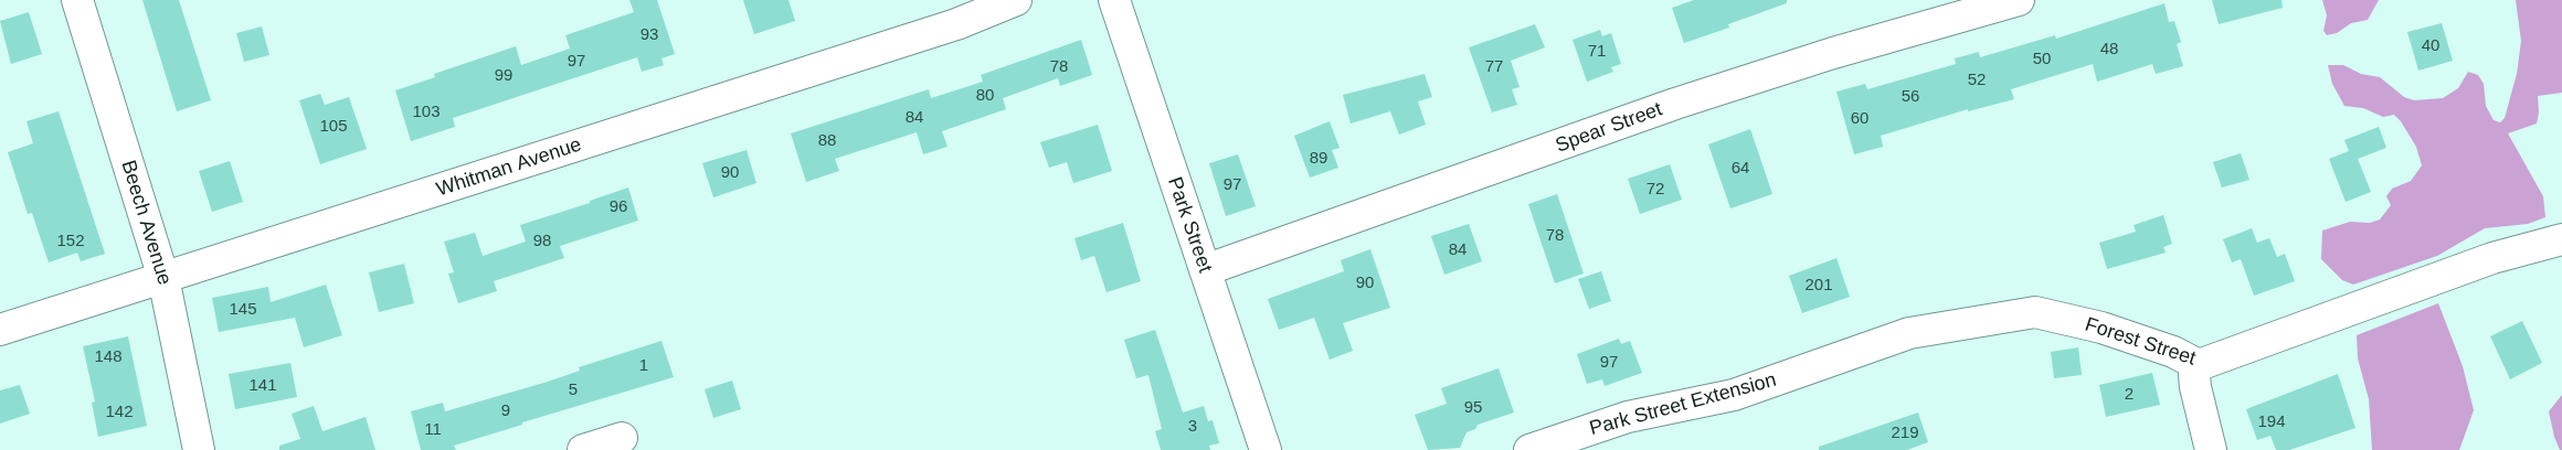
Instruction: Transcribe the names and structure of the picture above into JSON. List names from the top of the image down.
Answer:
{
  "streets": {
    "street": [
      "Spear Street",
      "Whitman Avenue",
      "Beech Avenue",
      "Park Street",
      "Forest Street",
      "Park Street Extension"
    ]
  },
  "crossings": [
    ["Spear Street", "Park Street"],
    ["Whitman Avenue", "Beech Avenue"],
    ["Forest Street", "Park Street Extension"]
  ],
  "house_numbers": [
    "93",
    "40",
    "48",
    "71",
    "50",
    "97",
    "78",
    "77",
    "99",
    "52",
    "80",
    "56",
    "103",
    "84",
    "60",
    "105",
    "88",
    "89",
    "64",
    "90",
    "97",
    "72",
    "96",
    "78",
    "152",
    "98",
    "84",
    "90",
    "201",
    "145",
    "148",
    "97",
    "1",
    "141",
    "5",
    "2",
    "95",
    "9",
    "142",
    "194",
    "3",
    "11",
    "219"
  ]
}
